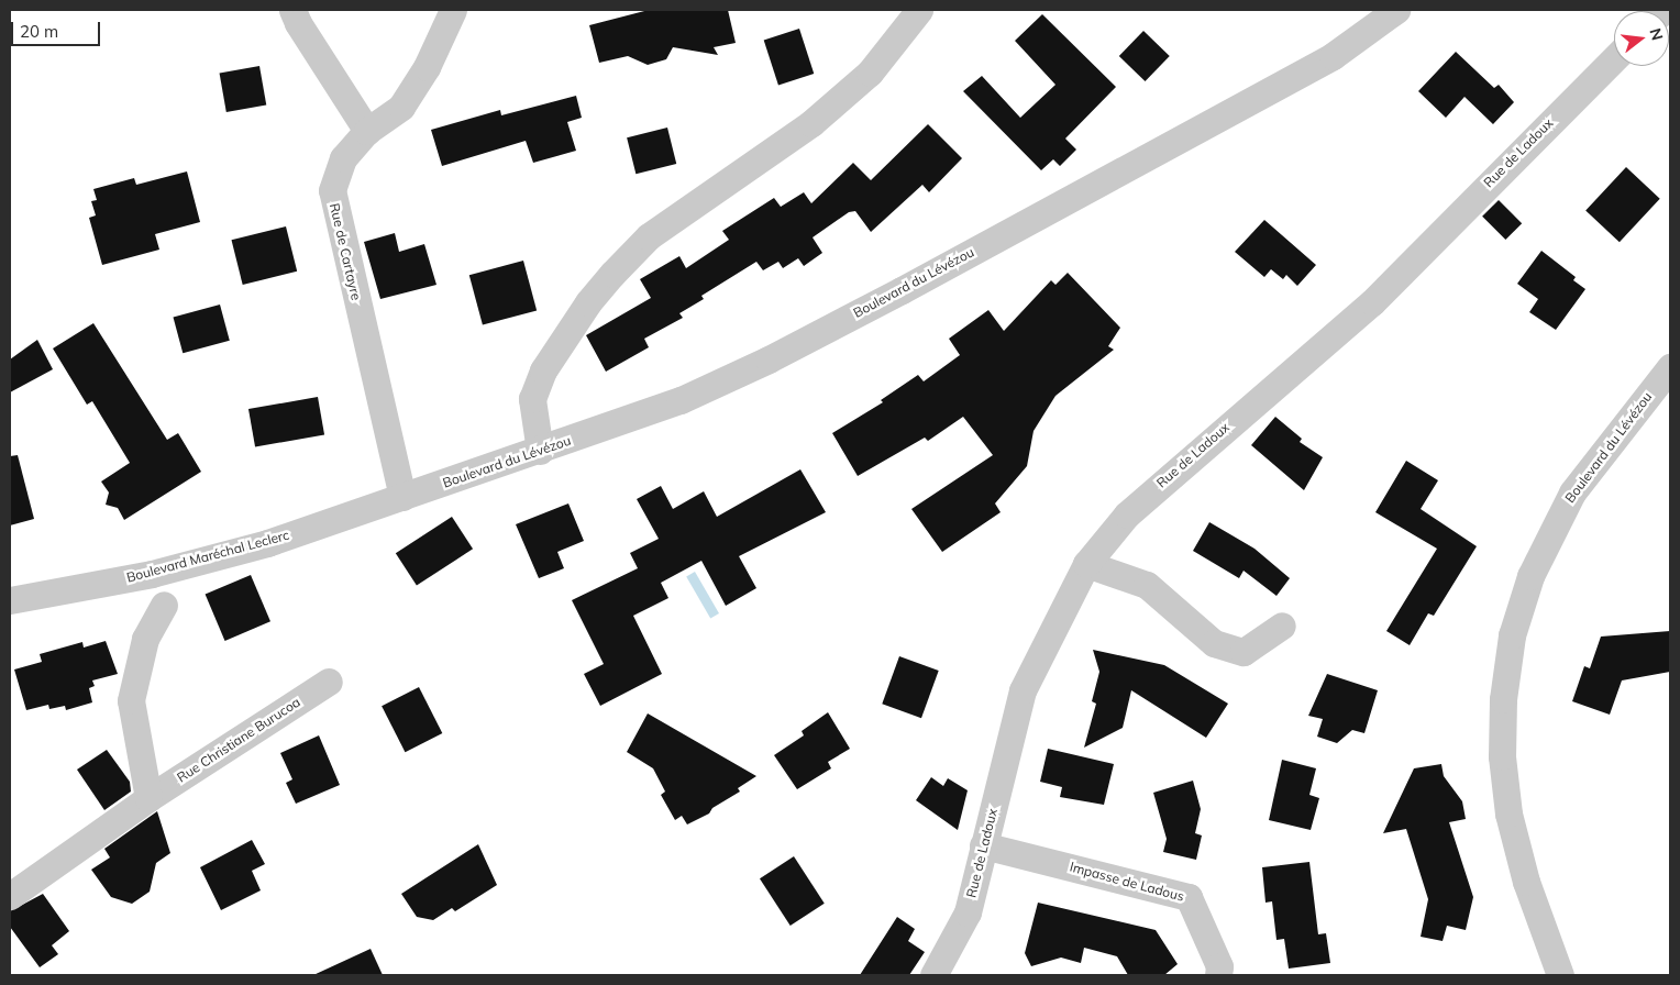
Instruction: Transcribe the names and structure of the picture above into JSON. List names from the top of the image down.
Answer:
{
  "streets": {
    "street": [
      "Rue de Ladoux",
      "Rue de Cartayre",
      "Boulevard du Lévézou",
      "Boulevard Maréchal Leclerc",
      "Rue Christiane Burucoa",
      "Impasse de Ladous"
    ]
  },
  "crossings": [
    ["Rue de Ladoux", "Impasse de Ladous"],
    ["Rue de Cartayre", "Boulevard du Lévézou"],
    ["Rue de Cartayre", "Boulevard Maréchal Leclerc"],
    ["Boulevard du Lévézou", "Boulevard Maréchal Leclerc"]
  ],
  "scale_bar": "20 m",
  "north": "right"
}
